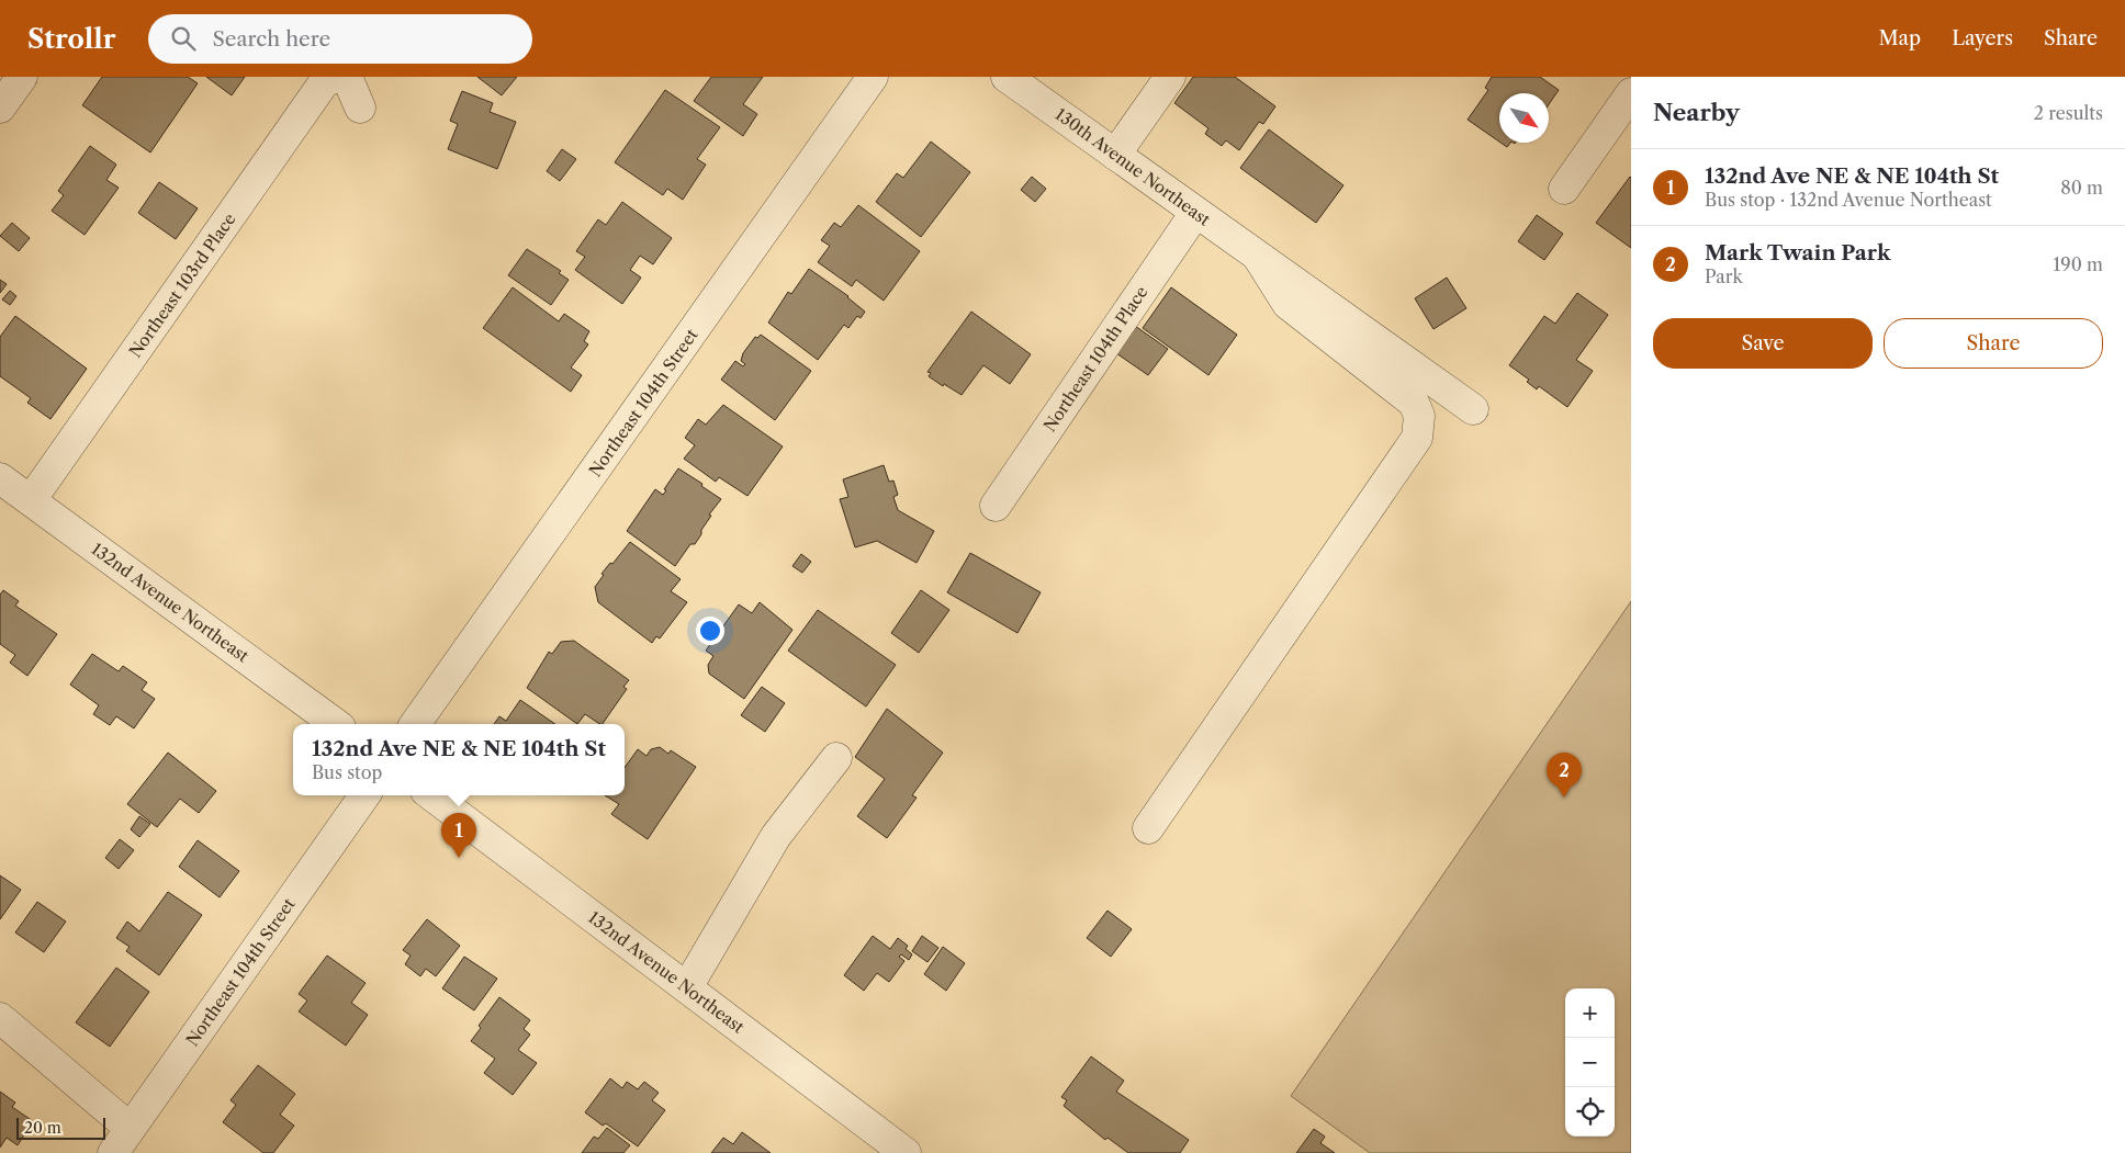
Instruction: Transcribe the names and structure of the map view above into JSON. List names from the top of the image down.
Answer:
{
  "streets": {
    "street": [
      "130th Avenue Northeast",
      "Northeast 103rd Place",
      "Northeast 104th Place",
      "Northeast 104th Street",
      "132nd Avenue Northeast"
    ]
  },
  "crossings": [
    ["130th Avenue Northeast", "Northeast 104th Place"],
    ["Northeast 103rd Place", "132nd Avenue Northeast"]
  ],
  "scale_bar": "20 m",
  "north": "bottom right",
  "page": {
    "header": "Strollr",
    "search": "Search here",
    "nav": ["Map", "Layers", "Share"],
    "heading": ["Nearby", "2 results"],
    "list": [
      {
        "mark": "1",
        "name": "132nd Ave NE & NE 104th St",
        "note": "Bus stop · 132nd Avenue Northeast",
        "value": "80 m"
      },
      {
        "mark": "2",
        "name": "Mark Twain Park",
        "note": "Park",
        "value": "190 m"
      }
    ],
    "buttons": ["Save", "Share"],
    "popup": ["132nd Ave NE & NE 104th St", "Bus stop"],
    "pins": ["2", "1"],
    "map_buttons": ["+", "−"],
    "scale": "20 m"
  }
}
